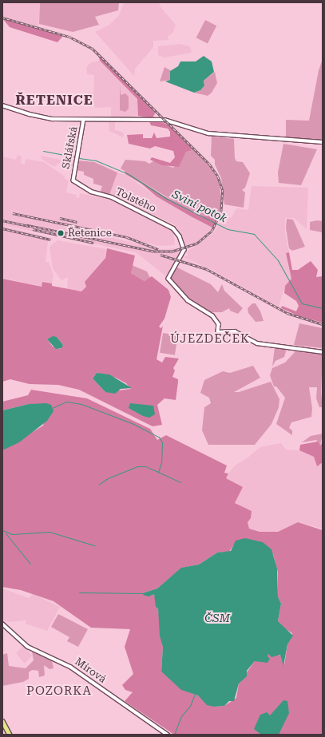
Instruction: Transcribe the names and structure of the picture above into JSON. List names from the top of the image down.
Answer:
{
  "streets": {
    "street": ["Sklářská", "Tolstého", "Mírová"]
  },
  "crossings": [
    ["Sklářská", "Tolstého"]
  ],
  "districts": ["ŘETENICE", "ÚJEZDEČEK", "POZORKA"],
  "water": ["Sviní potok", "ČSM"],
  "places": ["Řetenice"]
}
